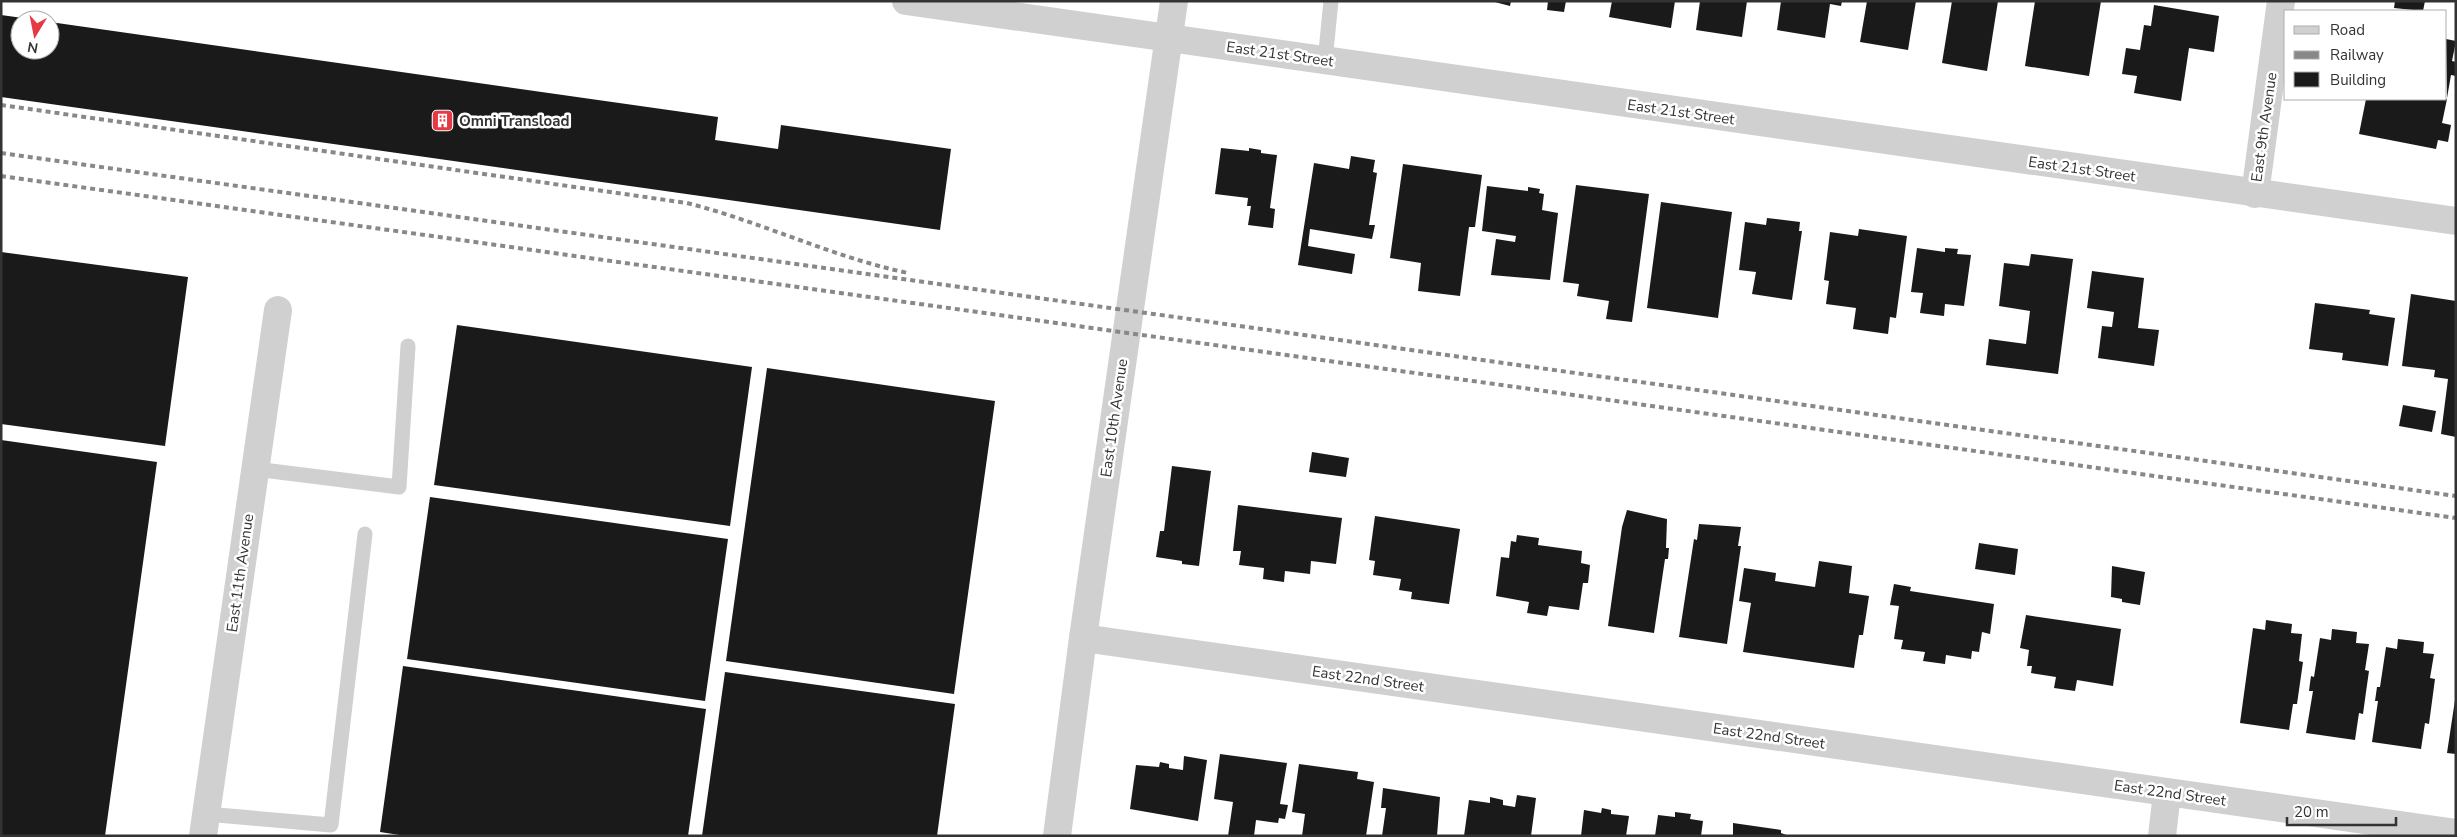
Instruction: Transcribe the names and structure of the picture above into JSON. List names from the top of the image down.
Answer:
{
  "streets": {
    "street": [
      "East 21st Street",
      "East 9th Avenue",
      "East 10th Avenue",
      "East 11th Avenue",
      "East 22nd Street"
    ]
  },
  "crossings": [
    ["East 21st Street", "East 9th Avenue"],
    ["East 21st Street", "East 10th Avenue"],
    ["East 10th Avenue", "East 22nd Street"]
  ],
  "places": {
    "building": ["Omni Transload"]
  },
  "legend": ["Road", "Railway", "Building"],
  "scale_bar": "20 m",
  "north": "bottom"
}
